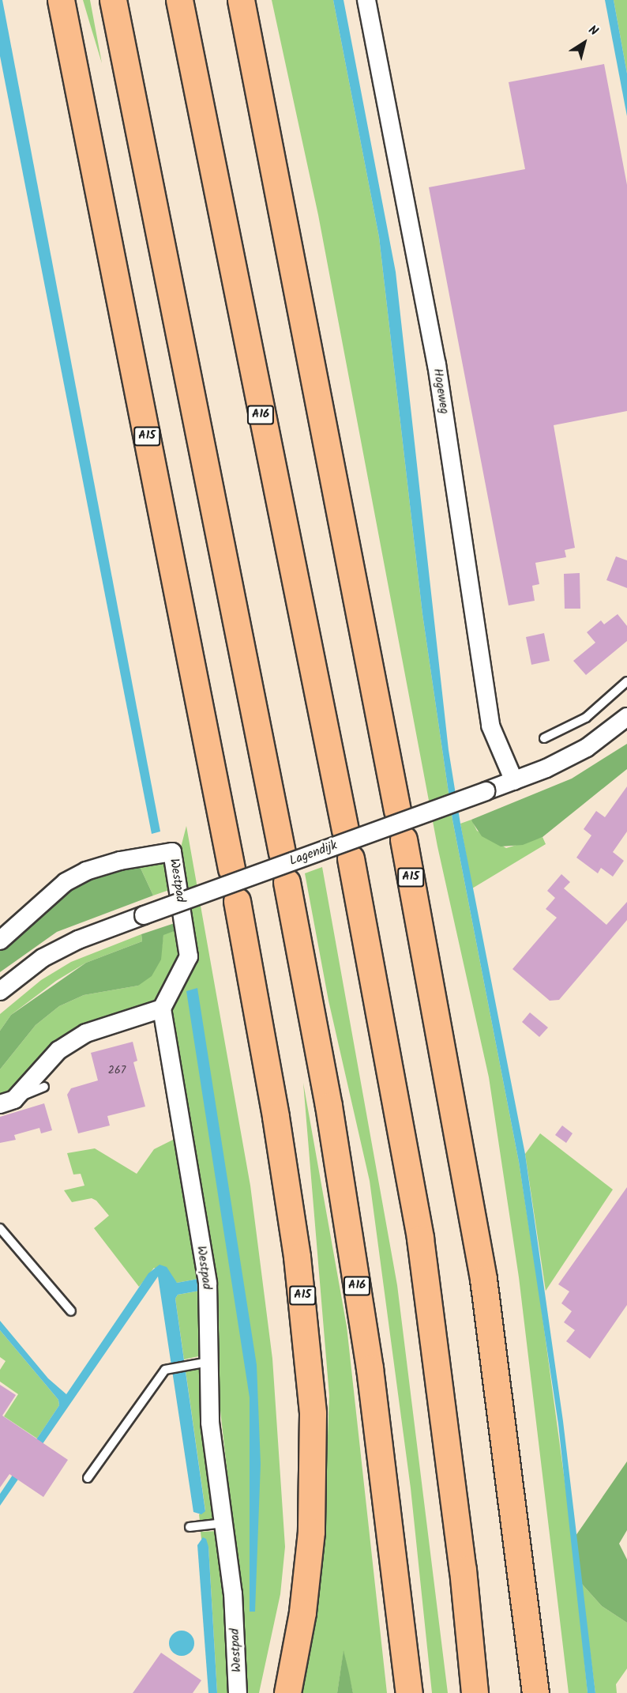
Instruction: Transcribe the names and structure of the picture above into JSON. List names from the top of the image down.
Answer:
{
  "streets": {
    "highway": ["A16", "A15"],
    "street": ["Hogeweg", "Lagendijk", "Westpad"]
  },
  "crossings": [
    ["Hogeweg", "Lagendijk"]
  ],
  "house_numbers": ["267"],
  "north": "top right"
}
